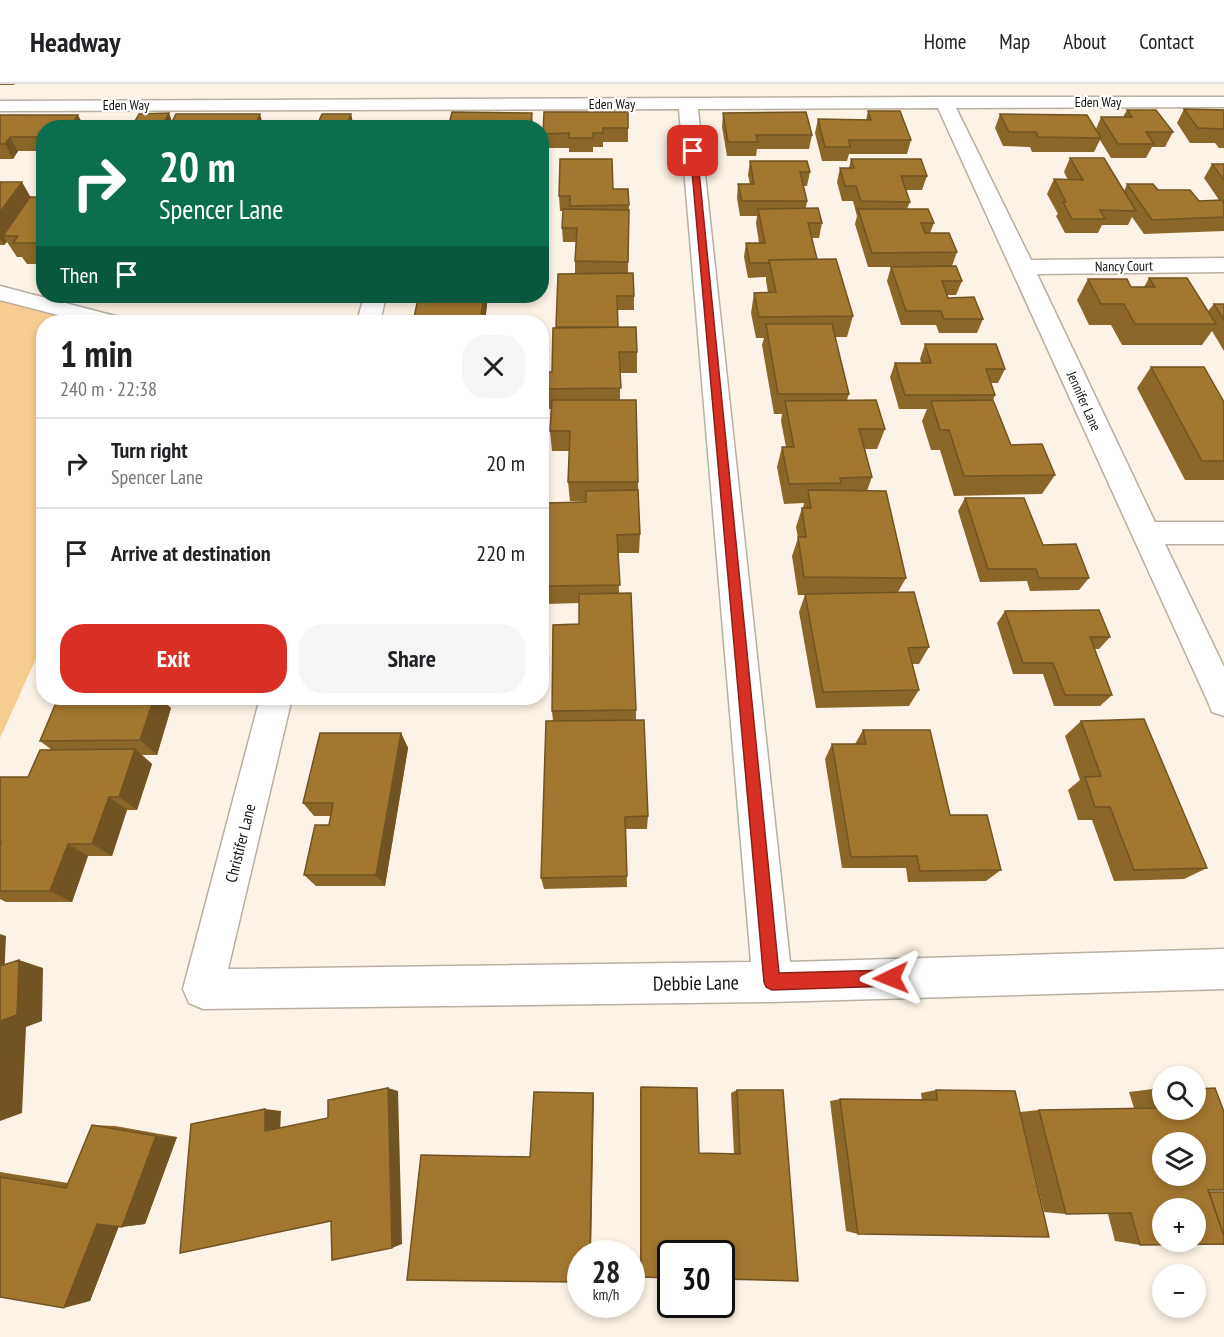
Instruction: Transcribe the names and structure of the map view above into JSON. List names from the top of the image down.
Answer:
{
  "streets": {
    "street": [
      "Eden Way",
      "Nancy Court",
      "Jennifer Lane",
      "Christifer Lane",
      "Debbie Lane"
    ]
  },
  "crossings": [
    ["Eden Way", "Jennifer Lane"],
    ["Nancy Court", "Jennifer Lane"],
    ["Christifer Lane", "Debbie Lane"]
  ],
  "page": {
    "header": "Headway",
    "nav": [
      "Home",
      "Map",
      "About",
      "Contact"
    ],
    "turn": ["20 m", "Spencer Lane"],
    "then": "Then",
    "heading": ["1 min", "240 m · 22:38"],
    "list": [
      {
        "name": "Turn right",
        "note": "Spencer Lane",
        "value": "20 m"
      },
      {
        "name": "Arrive at destination",
        "value": "220 m"
      }
    ],
    "buttons": ["Exit", "Share"],
    "map_buttons": ["+", "−"],
    "speed": "28 km/h",
    "limit": "30"
  }
}
